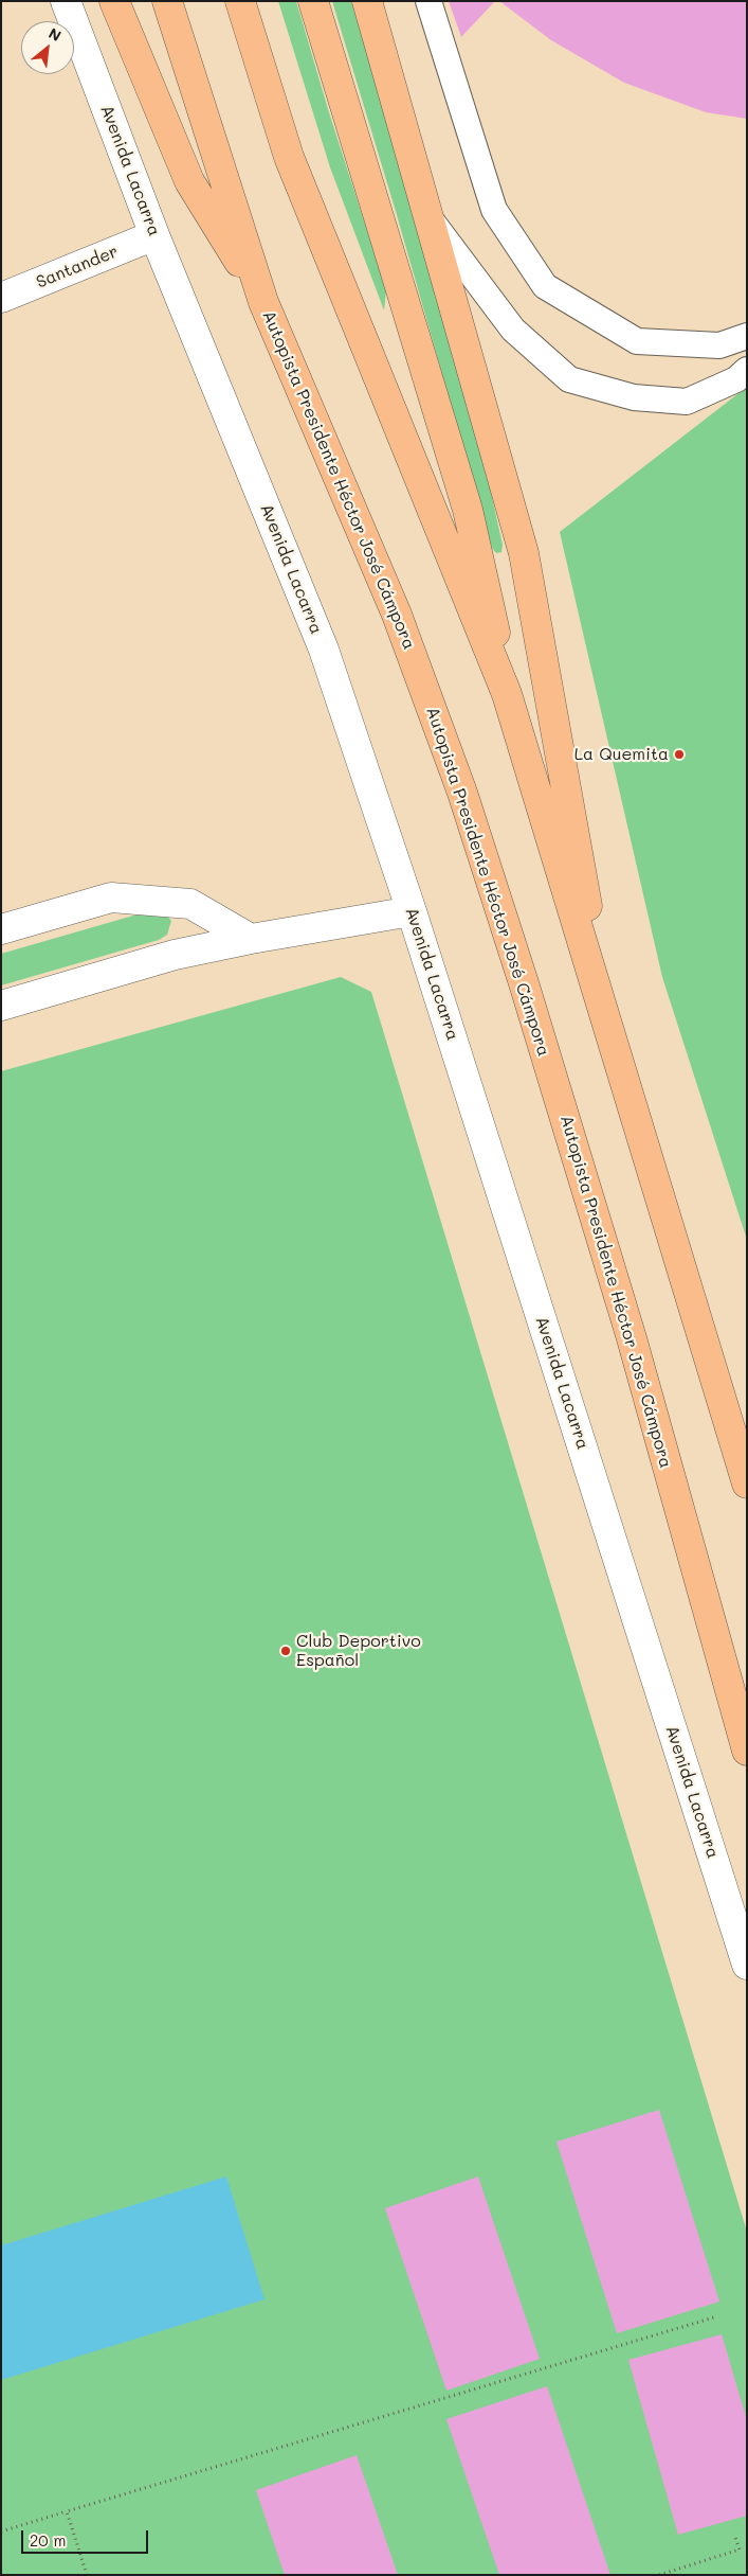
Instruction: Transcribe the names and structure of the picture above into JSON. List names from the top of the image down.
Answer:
{
  "streets": {
    "highway": ["Autopista Presidente Héctor José Cámpora"],
    "street": ["Avenida Lacarra", "Santander"]
  },
  "crossings": [
    ["Avenida Lacarra", "Santander"]
  ],
  "places": ["La Quemita", "Club Deportivo Español"],
  "scale_bar": "20 m",
  "north": "top right"
}
